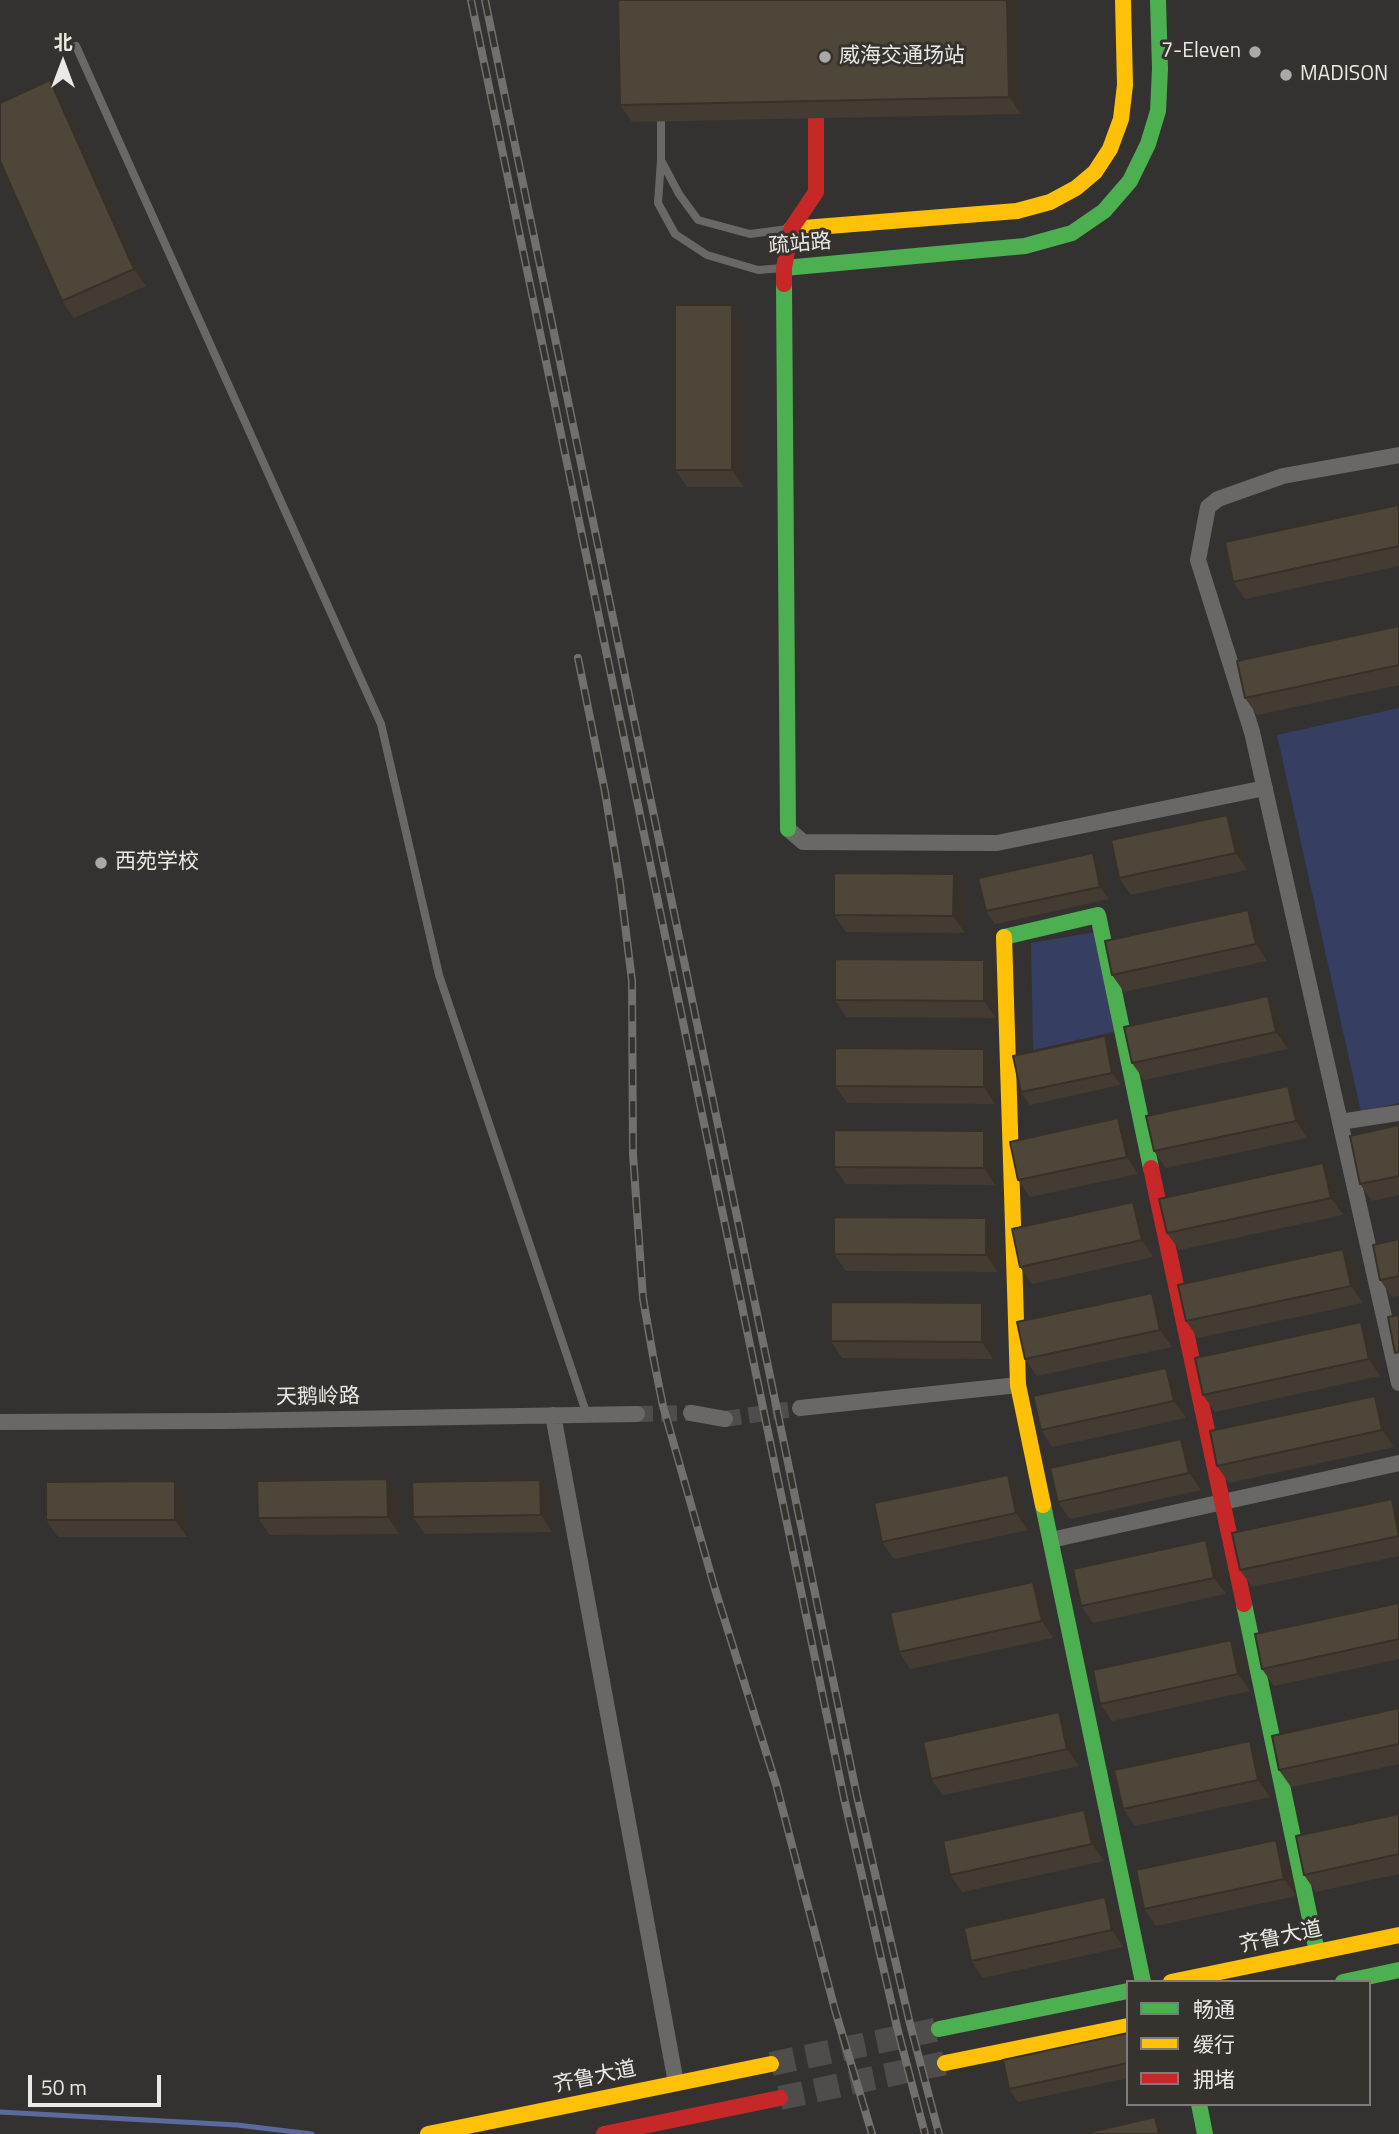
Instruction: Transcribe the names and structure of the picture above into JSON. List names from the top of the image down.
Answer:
{
  "streets": {
    "street": ["疏站路", "天鹅岭路", "齐鲁大道"]
  },
  "places": [
    "7-Eleven",
    "威海交通场站",
    "MADISON",
    "西苑学校"
  ],
  "legend": ["畅通", "缓行", "拥堵"],
  "scale_bar": "50 m",
  "north": "top"
}
